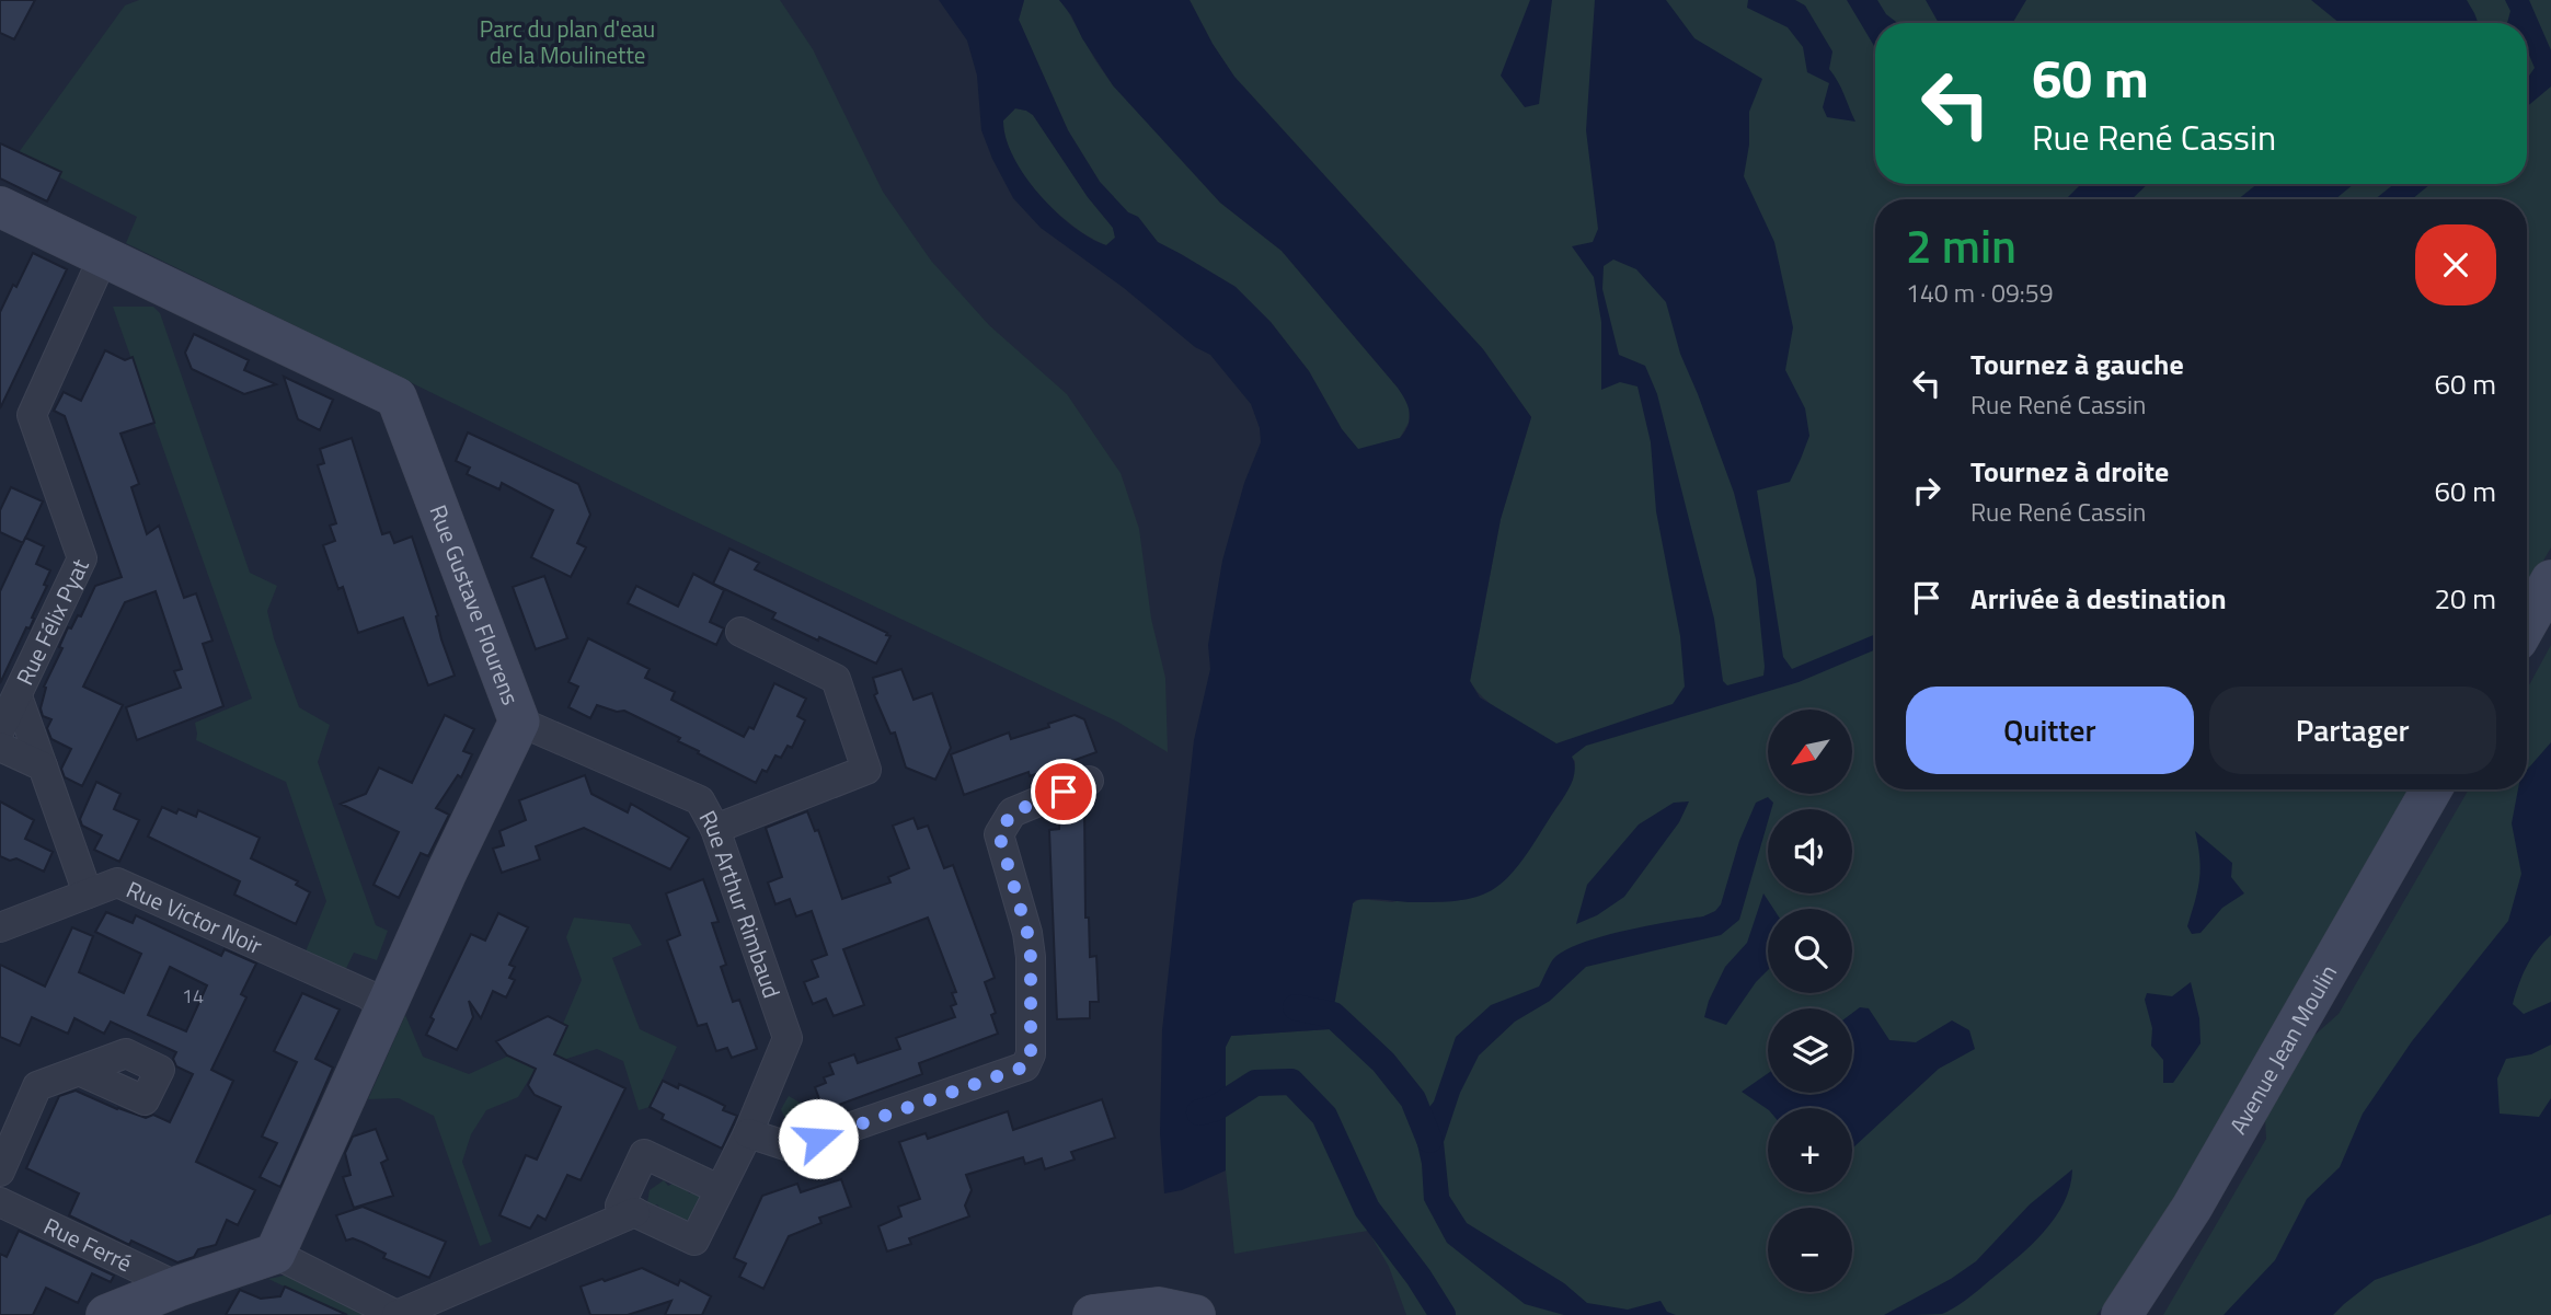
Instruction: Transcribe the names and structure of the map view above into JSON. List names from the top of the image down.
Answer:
{
  "streets": {
    "street": [
      "Rue Gustave Flourens",
      "Rue Félix Pyat",
      "Rue Arthur Rimbaud",
      "Rue Victor Noir",
      "Avenue Jean Moulin",
      "Rue Ferré"
    ]
  },
  "crossings": [
    ["Rue Gustave Flourens", "Rue Félix Pyat"],
    ["Rue Gustave Flourens", "Rue Arthur Rimbaud"],
    ["Rue Gustave Flourens", "Rue Victor Noir"]
  ],
  "parks": ["Parc du plan d'eau de la Moulinette"],
  "house_numbers": ["14"],
  "north": "bottom left",
  "page": {
    "turn": ["60 m", "Rue René Cassin"],
    "heading": ["2 min", "140 m · 09:59"],
    "list": [
      {
        "name": "Tournez à gauche",
        "note": "Rue René Cassin",
        "value": "60 m"
      },
      {
        "name": "Tournez à droite",
        "note": "Rue René Cassin",
        "value": "60 m"
      },
      {
        "name": "Arrivée à destination",
        "value": "20 m"
      }
    ],
    "buttons": ["Quitter", "Partager"],
    "map_buttons": ["+", "−"]
  }
}
